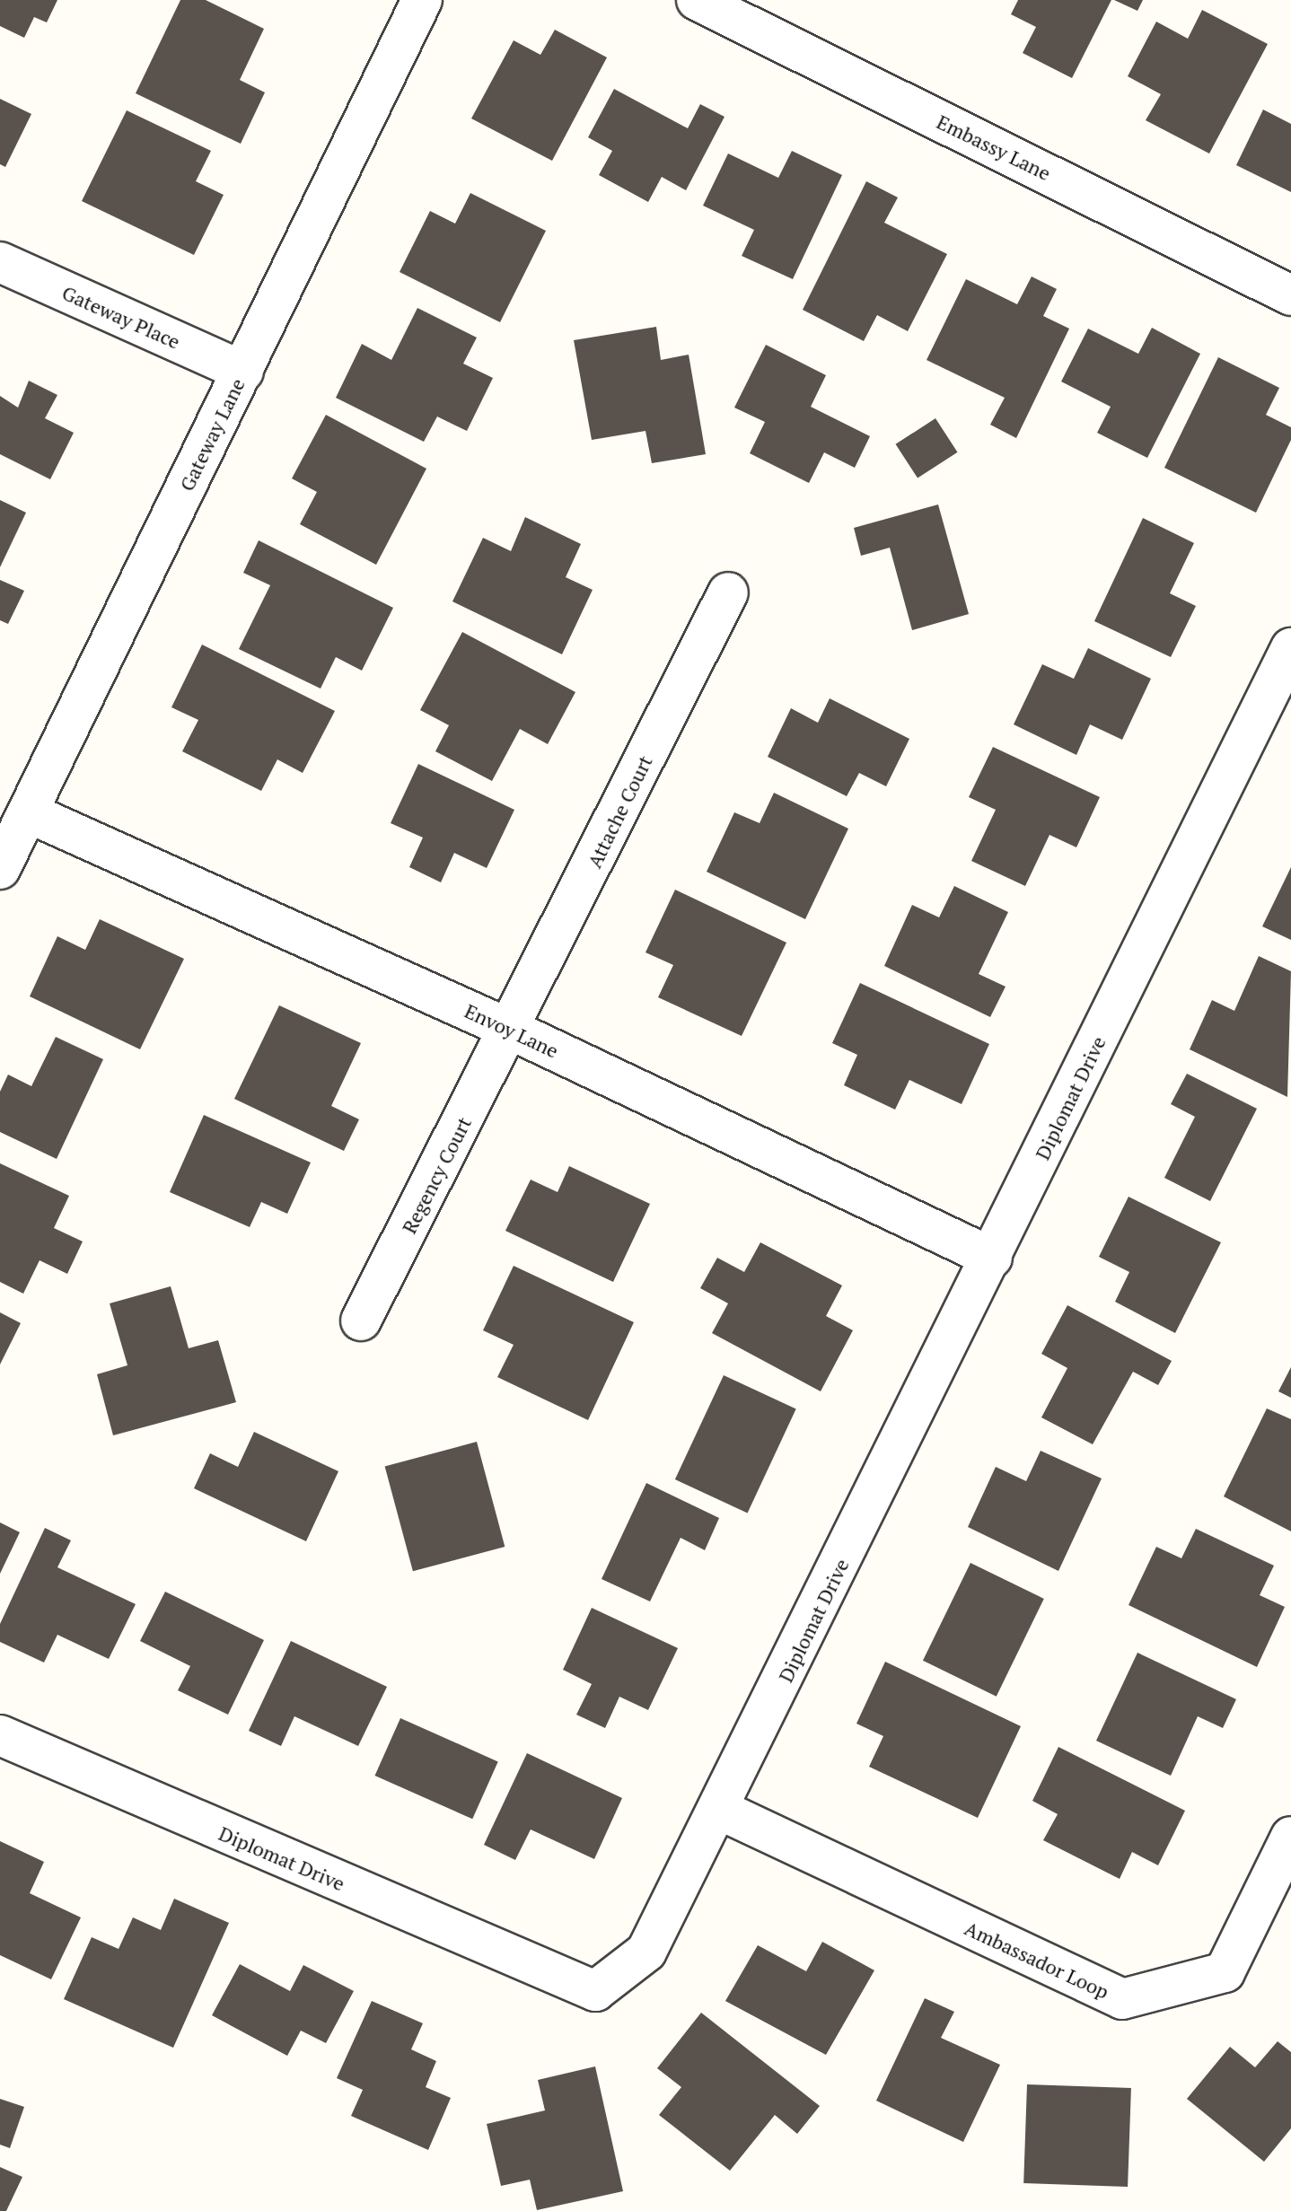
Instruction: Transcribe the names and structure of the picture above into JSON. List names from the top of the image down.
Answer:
{
  "streets": {
    "street": [
      "Embassy Lane",
      "Gateway Place",
      "Gateway Lane",
      "Attache Court",
      "Envoy Lane",
      "Diplomat Drive",
      "Regency Court",
      "Ambassador Loop"
    ]
  },
  "crossings": [
    ["Gateway Place", "Gateway Lane"],
    ["Gateway Lane", "Envoy Lane"],
    ["Attache Court", "Envoy Lane"],
    ["Attache Court", "Regency Court"],
    ["Envoy Lane", "Diplomat Drive"],
    ["Envoy Lane", "Regency Court"],
    ["Diplomat Drive", "Ambassador Loop"]
  ]
}
